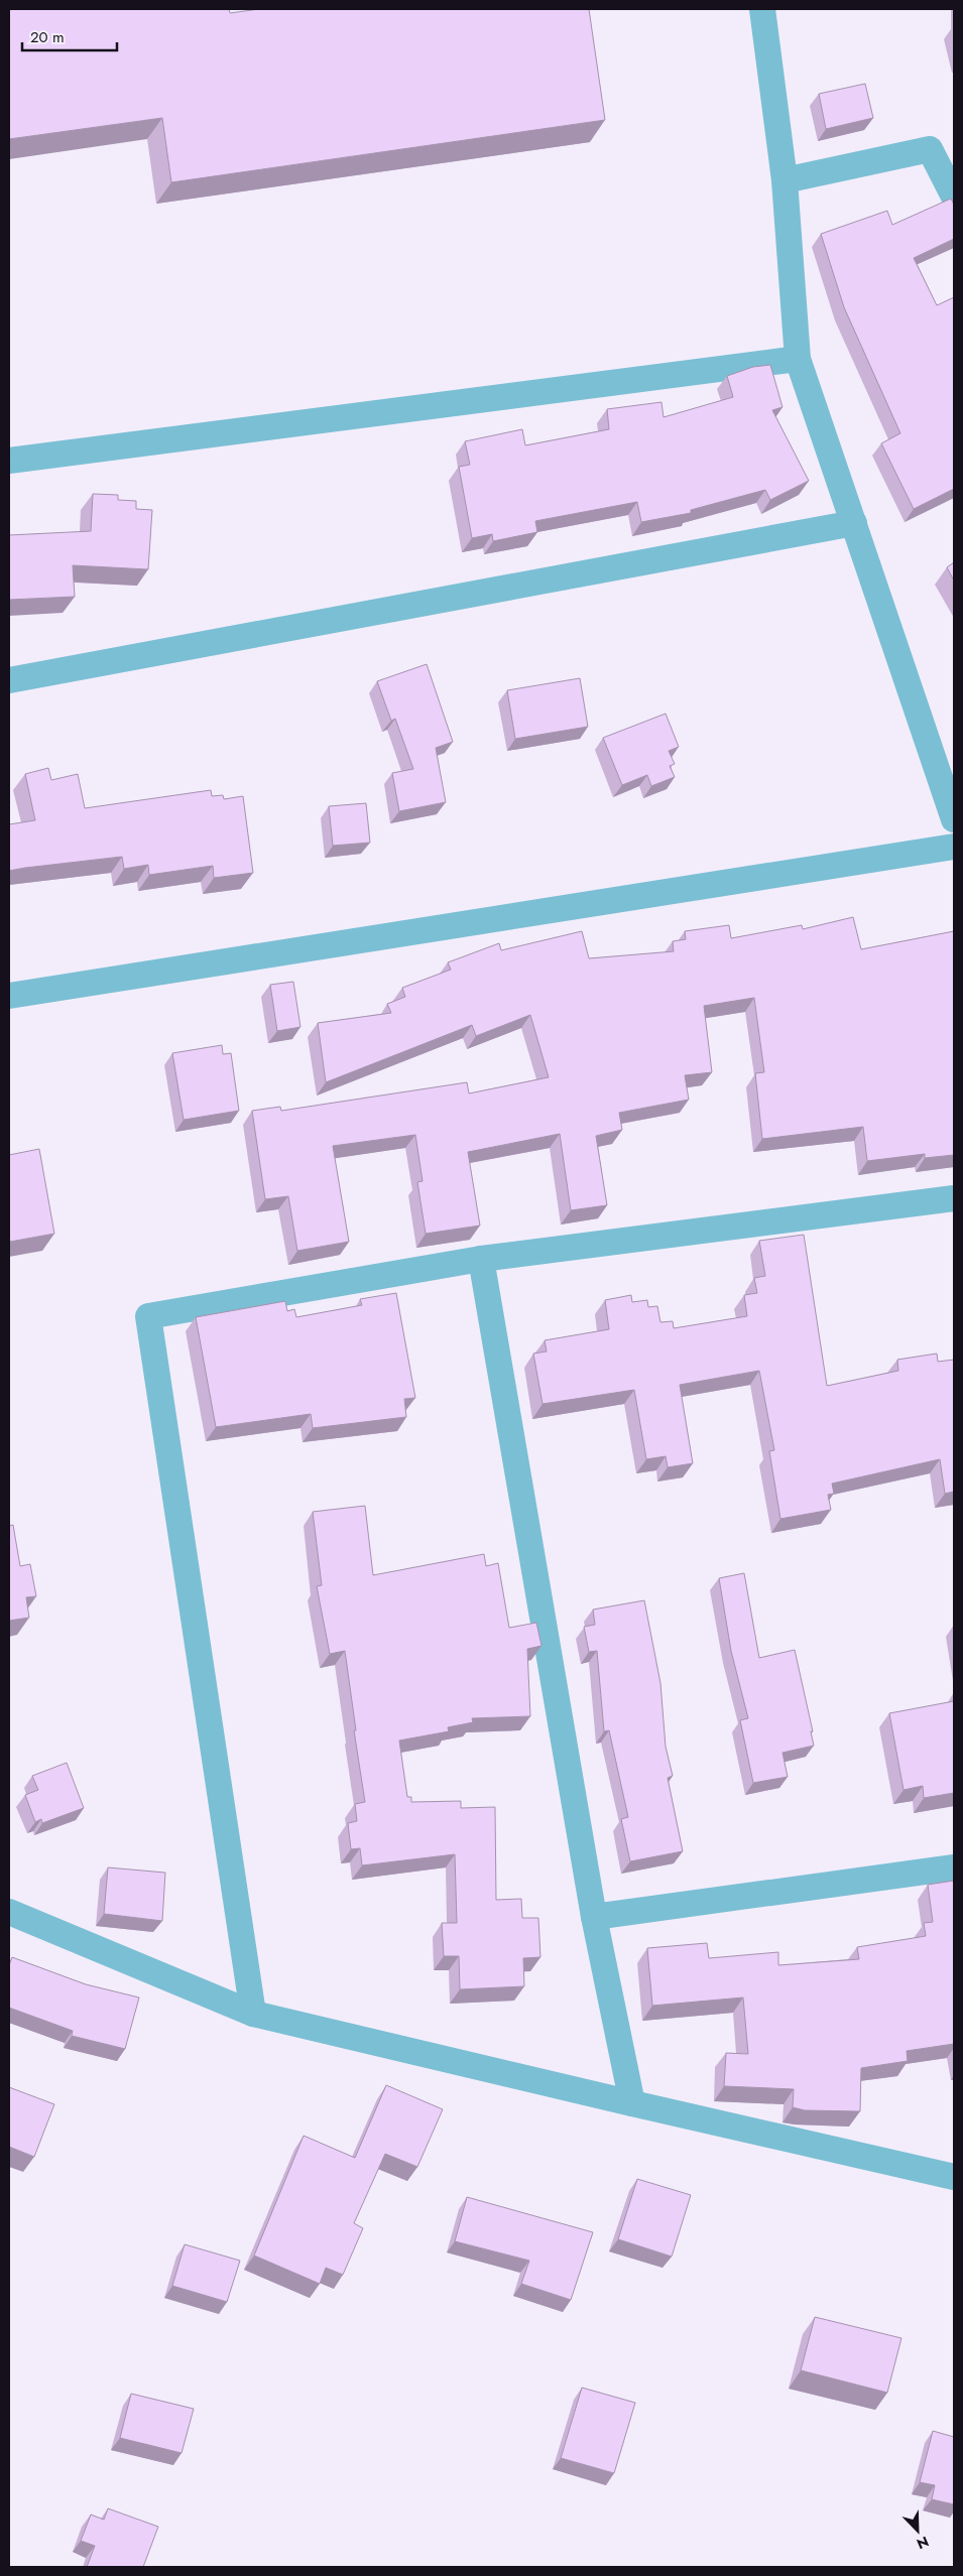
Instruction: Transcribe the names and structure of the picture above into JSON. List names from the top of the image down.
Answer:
{
  "scale_bar": "20 m",
  "north": "bottom right"
}
